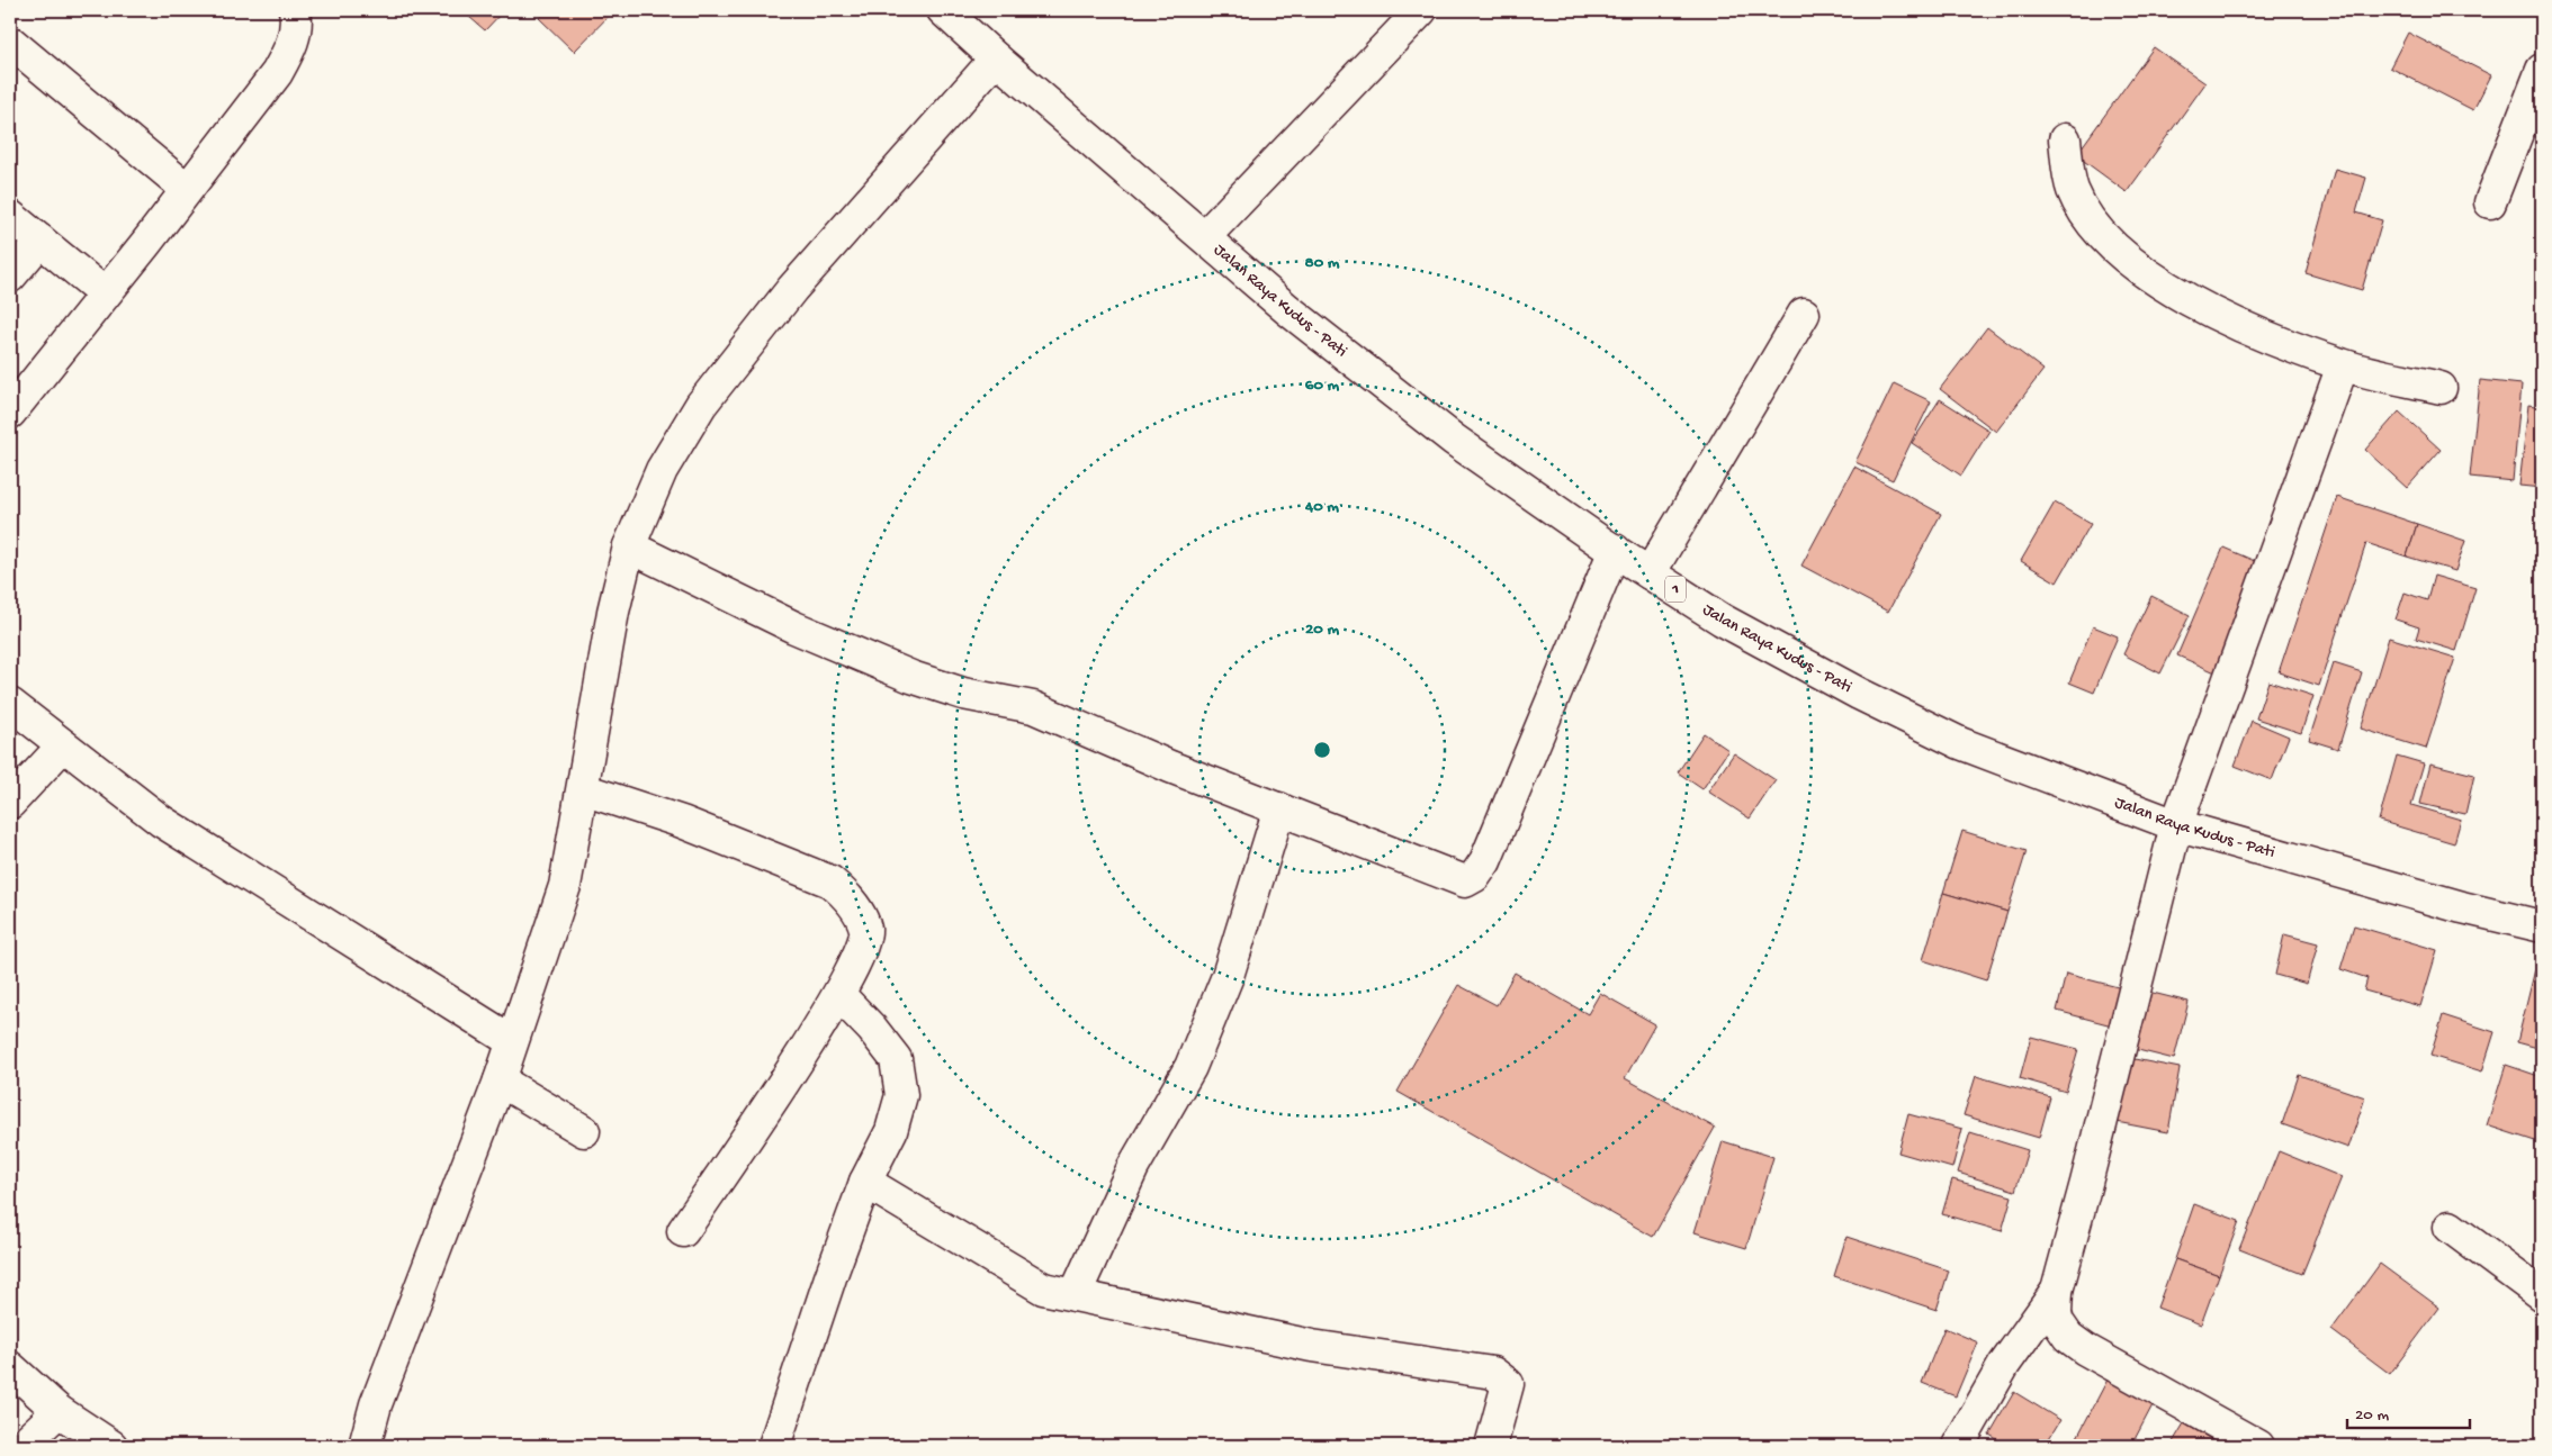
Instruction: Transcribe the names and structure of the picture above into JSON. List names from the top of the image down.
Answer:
{
  "streets": {
    "main road": ["Jalan Raya Kudus - Pati", "1"]
  },
  "scale_bar": "20 m",
  "rings": [
    "80 m",
    "60 m",
    "40 m",
    "20 m"
  ]
}
